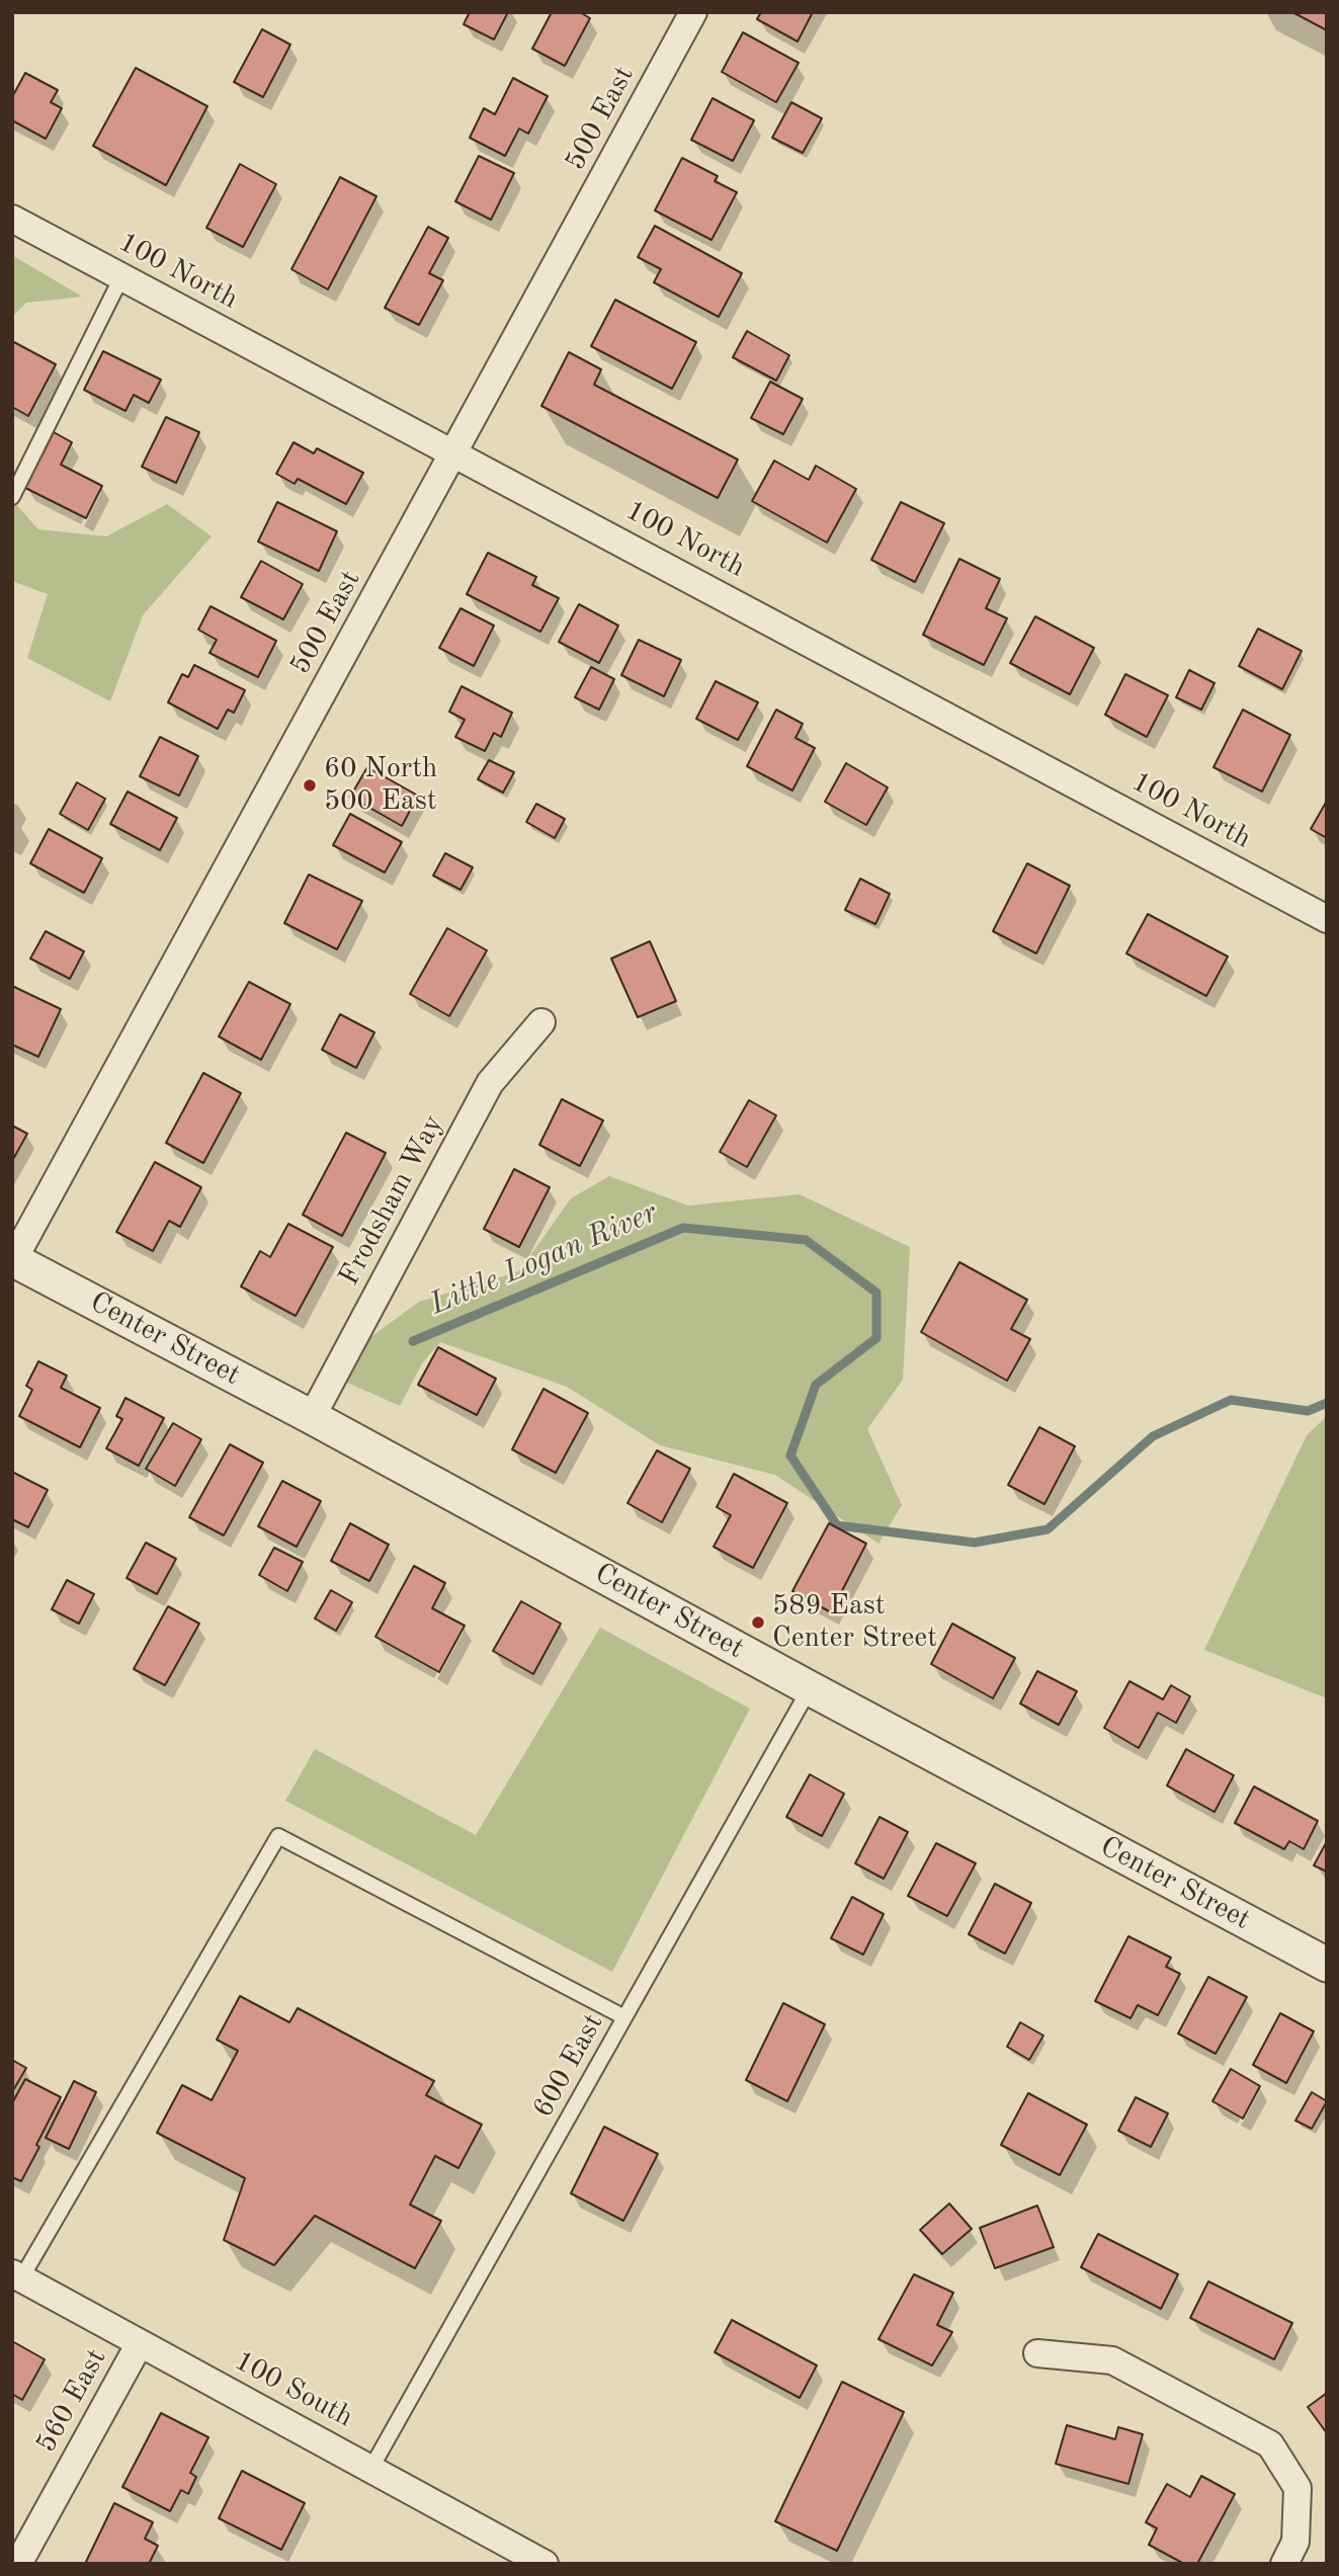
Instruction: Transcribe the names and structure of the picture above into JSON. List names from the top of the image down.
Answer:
{
  "streets": {
    "street": [
      "500 East",
      "100 North",
      "Frodsham Way",
      "Center Street",
      "100 South",
      "560 East"
    ],
    "lane": ["600 East"]
  },
  "crossings": [
    ["500 East", "100 North"],
    ["500 East", "Center Street"],
    ["Frodsham Way", "Center Street"],
    ["Center Street", "600 East"],
    ["600 East", "100 South"],
    ["100 South", "560 East"]
  ],
  "water": ["Little Logan River"],
  "places": ["60 North 500 East", "589 East Center Street"]
}
